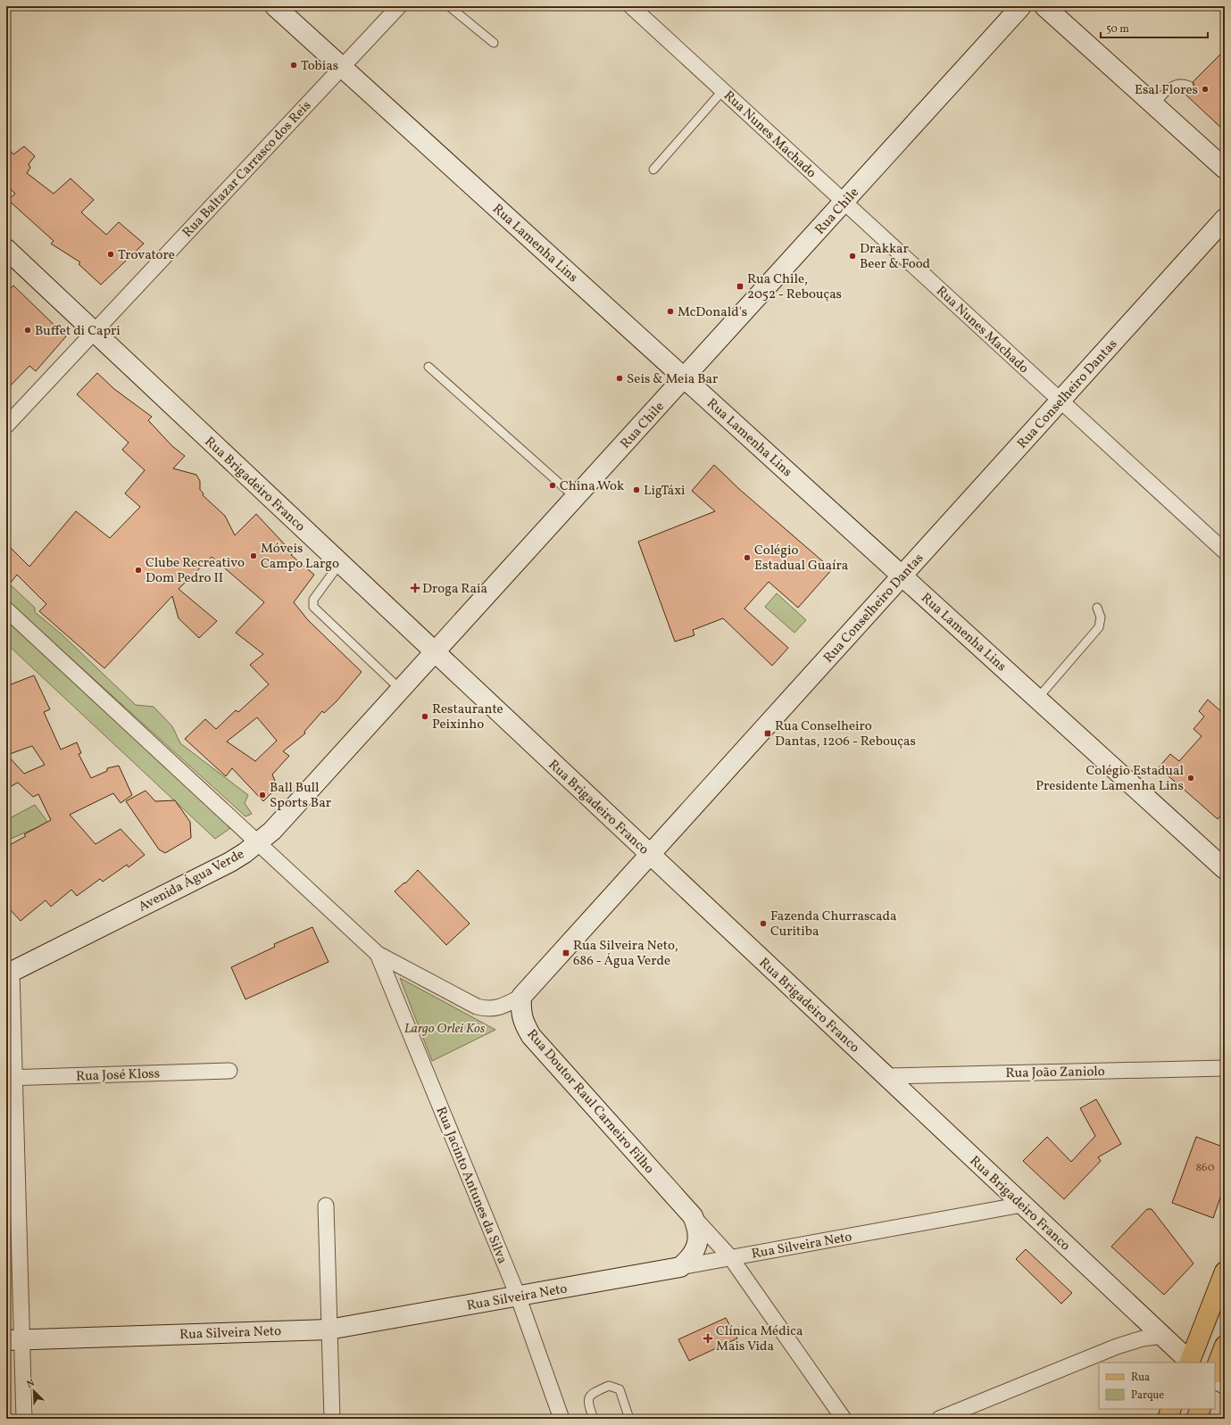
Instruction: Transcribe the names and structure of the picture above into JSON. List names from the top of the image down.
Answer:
{
  "streets": {
    "main road": [
      "Rua Chile",
      "Rua Lamenha Lins",
      "Rua Conselheiro Dantas",
      "Rua Brigadeiro Franco",
      "Avenida Água Verde",
      "Rua Doutor Raul Carneiro Filho",
      "Rua Silveira Neto"
    ],
    "street": [
      "Rua Nunes Machado",
      "Rua Baltazar Carrasco dos Reis",
      "Rua João Zaniolo",
      "Rua José Kloss",
      "Rua Jacinto Antunes da Silva"
    ]
  },
  "crossings": [
    ["Rua Nunes Machado", "Rua Chile"],
    ["Rua Nunes Machado", "Rua Conselheiro Dantas"],
    ["Rua Baltazar Carrasco dos Reis", "Rua Lamenha Lins"],
    ["Rua Baltazar Carrasco dos Reis", "Rua Brigadeiro Franco"],
    ["Rua Chile", "Rua Lamenha Lins"],
    ["Rua Chile", "Rua Brigadeiro Franco"],
    ["Rua Chile", "Avenida Água Verde"],
    ["Rua Lamenha Lins", "Rua Conselheiro Dantas"],
    ["Rua Conselheiro Dantas", "Rua Brigadeiro Franco"],
    ["Rua Conselheiro Dantas", "Rua Doutor Raul Carneiro Filho"],
    ["Rua Brigadeiro Franco", "Avenida Água Verde"],
    ["Rua Brigadeiro Franco", "Rua João Zaniolo"],
    ["Rua Brigadeiro Franco", "Rua Silveira Neto"],
    ["Rua Doutor Raul Carneiro Filho", "Rua Silveira Neto"],
    ["Rua Jacinto Antunes da Silva", "Rua Silveira Neto"]
  ],
  "parks": ["Largo Orlei Kos"],
  "places": {
    "other": [
      "Tobias",
      "Esal Flores",
      "Trovatore",
      "Drakkar Beer & Food",
      "McDonald's",
      "Buffet di Capri",
      "Seis & Meia Bar",
      "China Wok",
      "LigTáxi",
      "Móveis Campo Largo",
      "Colégio Estadual Guaíra",
      "Clube Recreativo Dom Pedro II",
      "Restaurante Peixinho",
      "Colégio Estadual Presidente Lamenha Lins",
      "Ball Bull Sports Bar",
      "Fazenda Churrascada Curitiba"
    ],
    "transit": ["Rua Chile, 2052 - Rebouças", "Rua Conselheiro Dantas, 1206 - Rebouças", "Rua Silveira Neto, 686 - Água Verde"],
    "health": ["Droga Raia", "Clínica Médica Mais Vida"]
  },
  "house_numbers": ["860"],
  "legend": ["Rua", "Parque"],
  "scale_bar": "50 m",
  "north": "top left"
}
